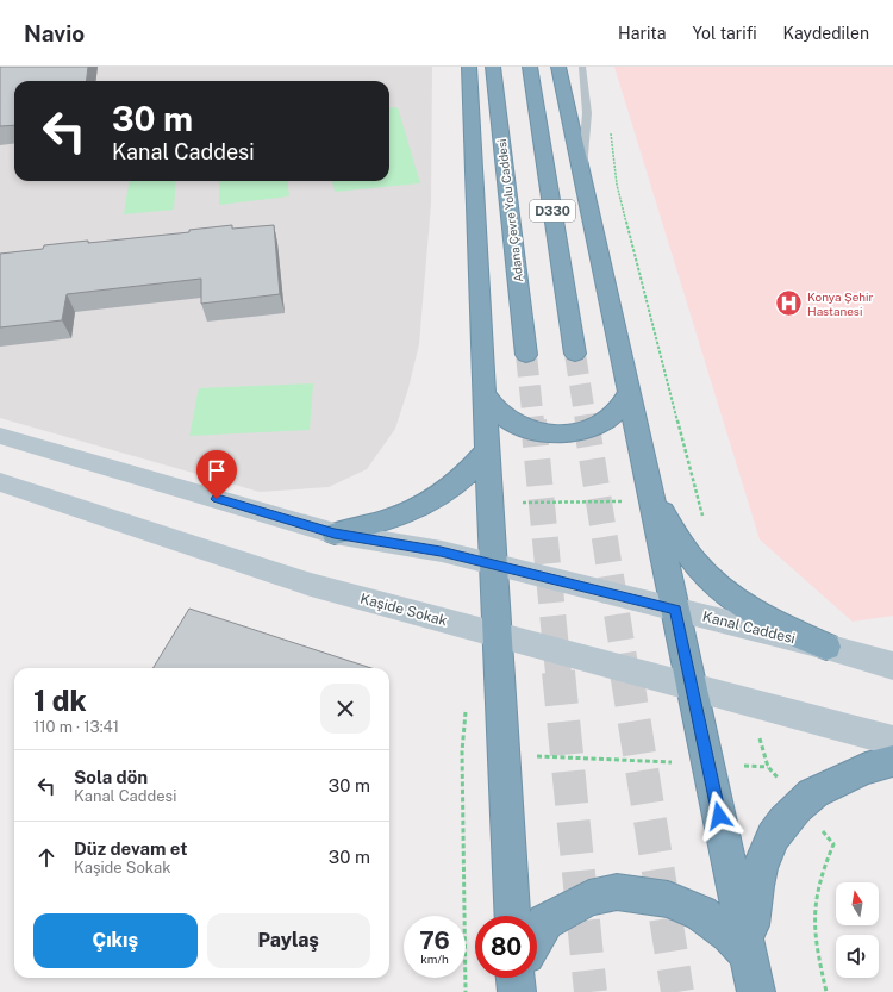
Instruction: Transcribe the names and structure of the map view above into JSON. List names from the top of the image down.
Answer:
{
  "streets": {
    "highway": ["Adana Çevre Yolu Caddesi", "D330"],
    "street": ["Kaşide Sokak", "Kanal Caddesi"]
  },
  "places": {
    "hospital": ["Konya Şehir Hastanesi"]
  },
  "north": "top",
  "page": {
    "header": "Navio",
    "nav": ["Harita", "Yol tarifi", "Kaydedilen"],
    "turn": ["30 m", "Kanal Caddesi"],
    "heading": ["1 dk", "110 m · 13:41"],
    "list": [
      {
        "name": "Sola dön",
        "note": "Kanal Caddesi",
        "value": "30 m"
      },
      {
        "name": "Düz devam et",
        "note": "Kaşide Sokak",
        "value": "30 m"
      }
    ],
    "buttons": ["Çıkış", "Paylaş"],
    "speed": "76 km/h",
    "limit": "80"
  }
}
